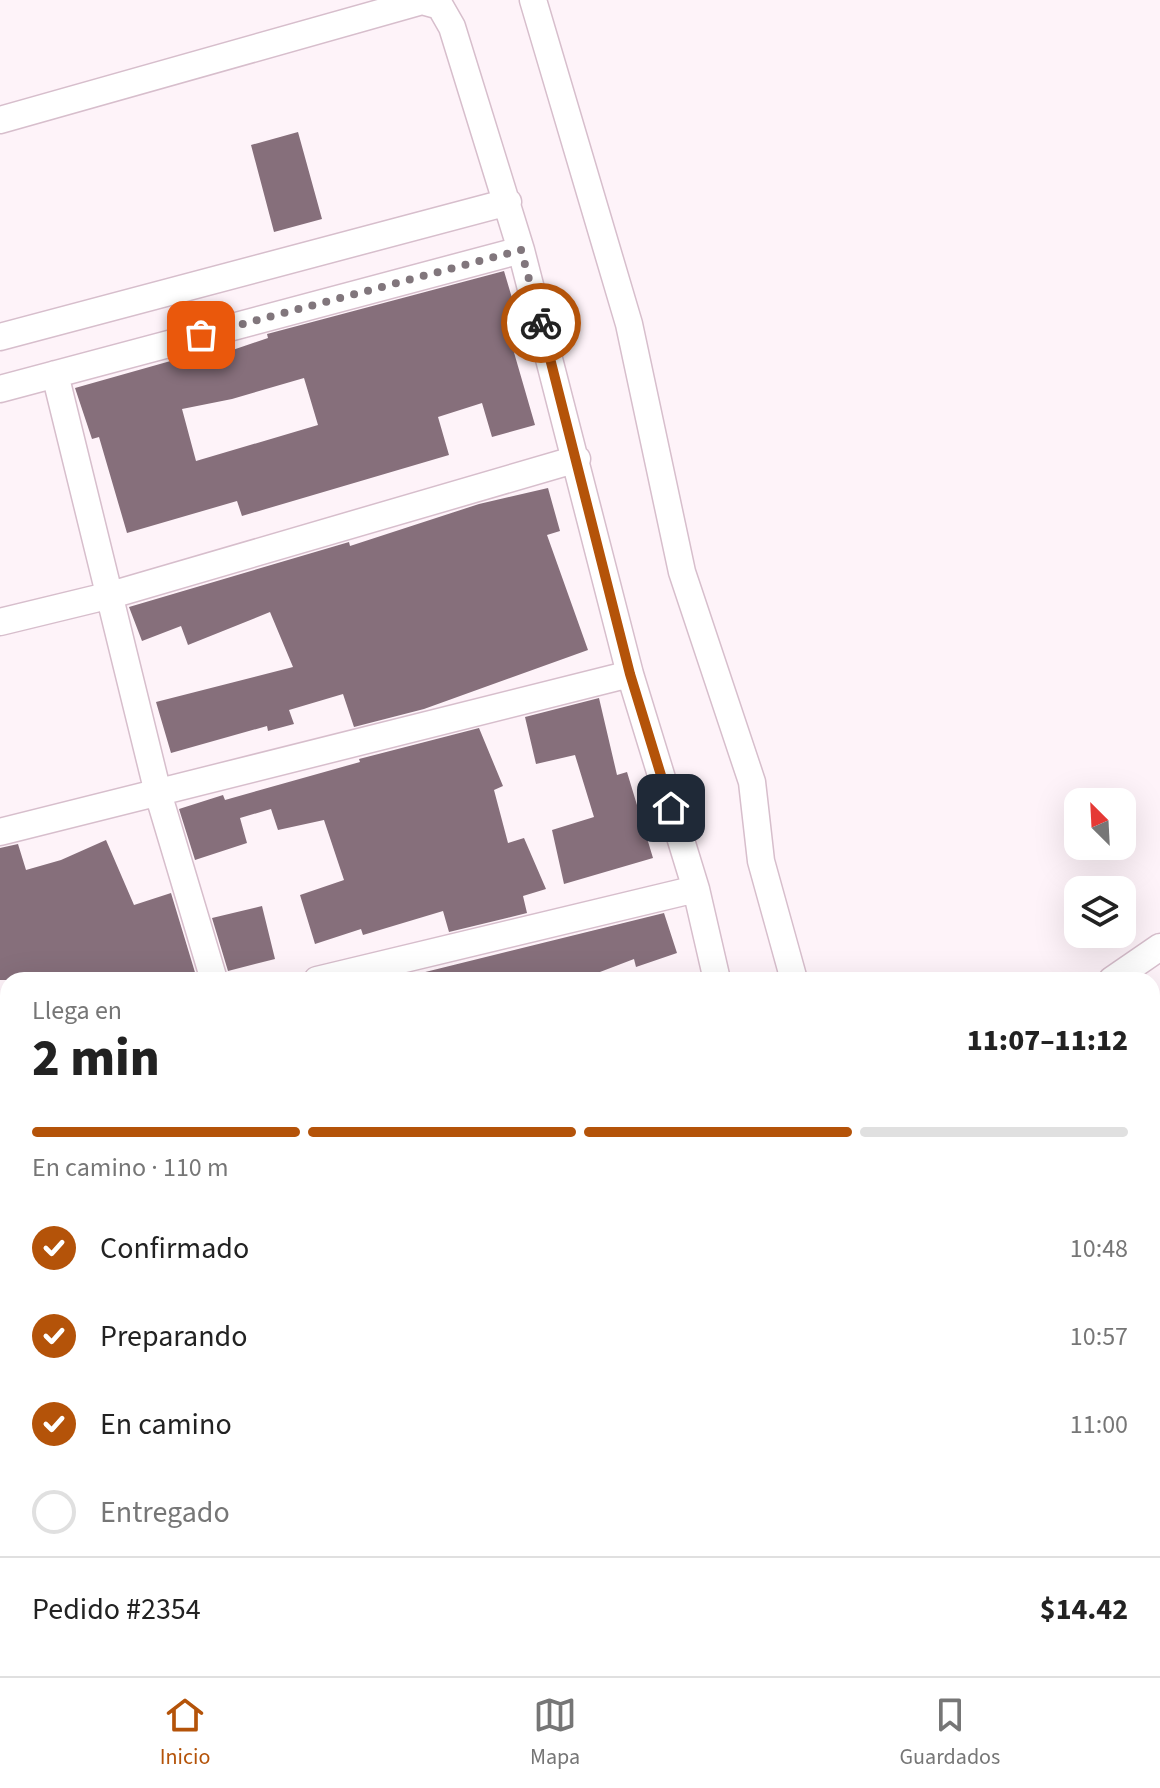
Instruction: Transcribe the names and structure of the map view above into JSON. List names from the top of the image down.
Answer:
{
  "north": "top left",
  "page": {
    "heading": ["2 min", "Llega en", "11:07–11:12"],
    "panel": ["Pedido #2354", "$14.42"],
    "bar": "En camino · 110 m",
    "list": [
      ["Confirmado", "10:48"],
      ["Preparando", "10:57"],
      ["En camino", "11:00"],
      "Entregado"
    ],
    "tabs": ["Inicio", "Mapa", "Guardados"]
  }
}
